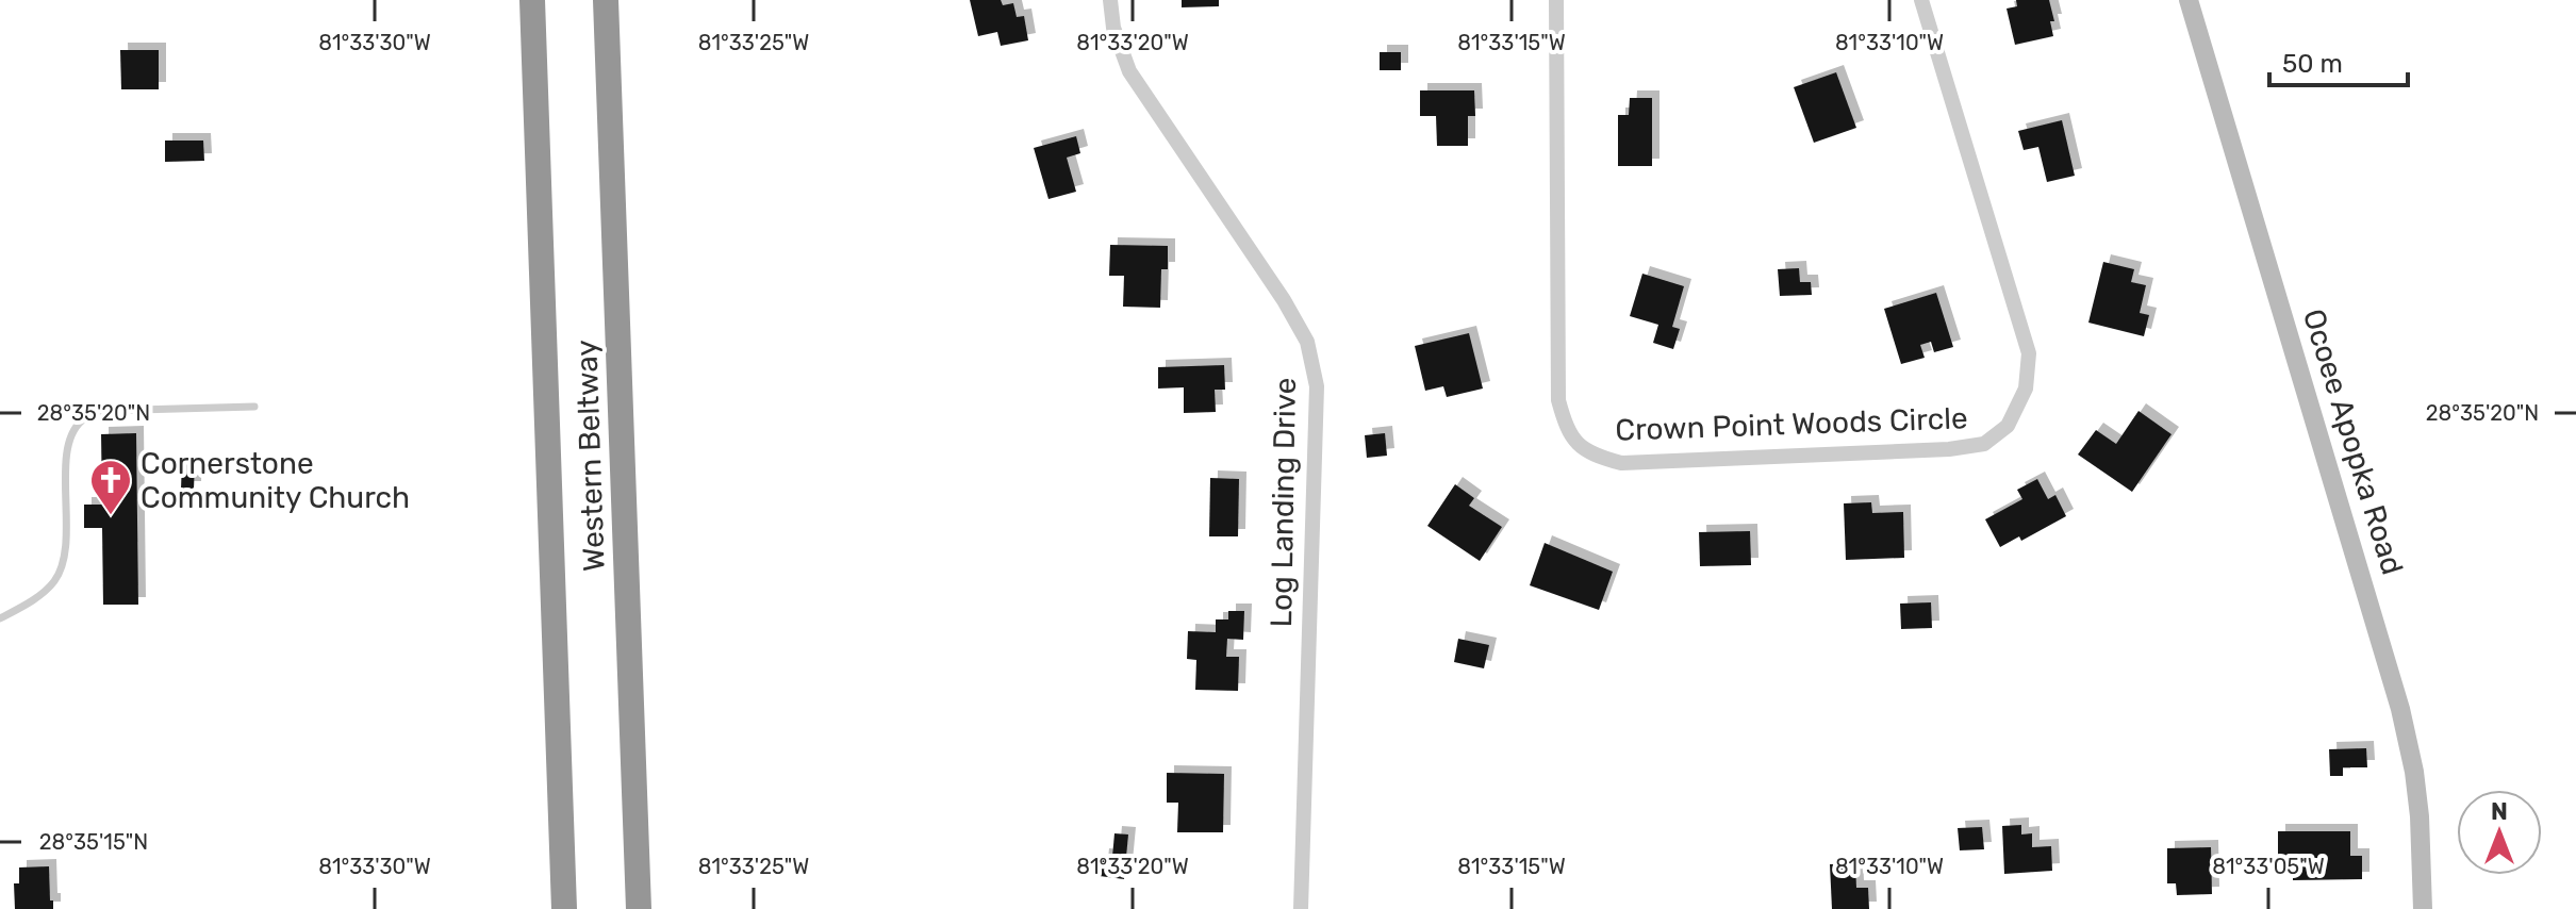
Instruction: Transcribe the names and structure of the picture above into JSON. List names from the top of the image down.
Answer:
{
  "streets": {
    "highway": ["Western Beltway"],
    "main road": ["Ocoee Apopka Road"],
    "street": ["Crown Point Woods Circle", "Log Landing Drive"]
  },
  "places": {
    "church": ["Cornerstone Community Church"]
  },
  "scale_bar": "50 m",
  "north": "top",
  "coordinates": [
    "81°33'30\"W",
    "81°33'25\"W",
    "81°33'20\"W",
    "81°33'15\"W",
    "81°33'10\"W",
    "28°35'20\"N",
    "28°35'15\"N",
    "81°33'05\"W"
  ]
}
